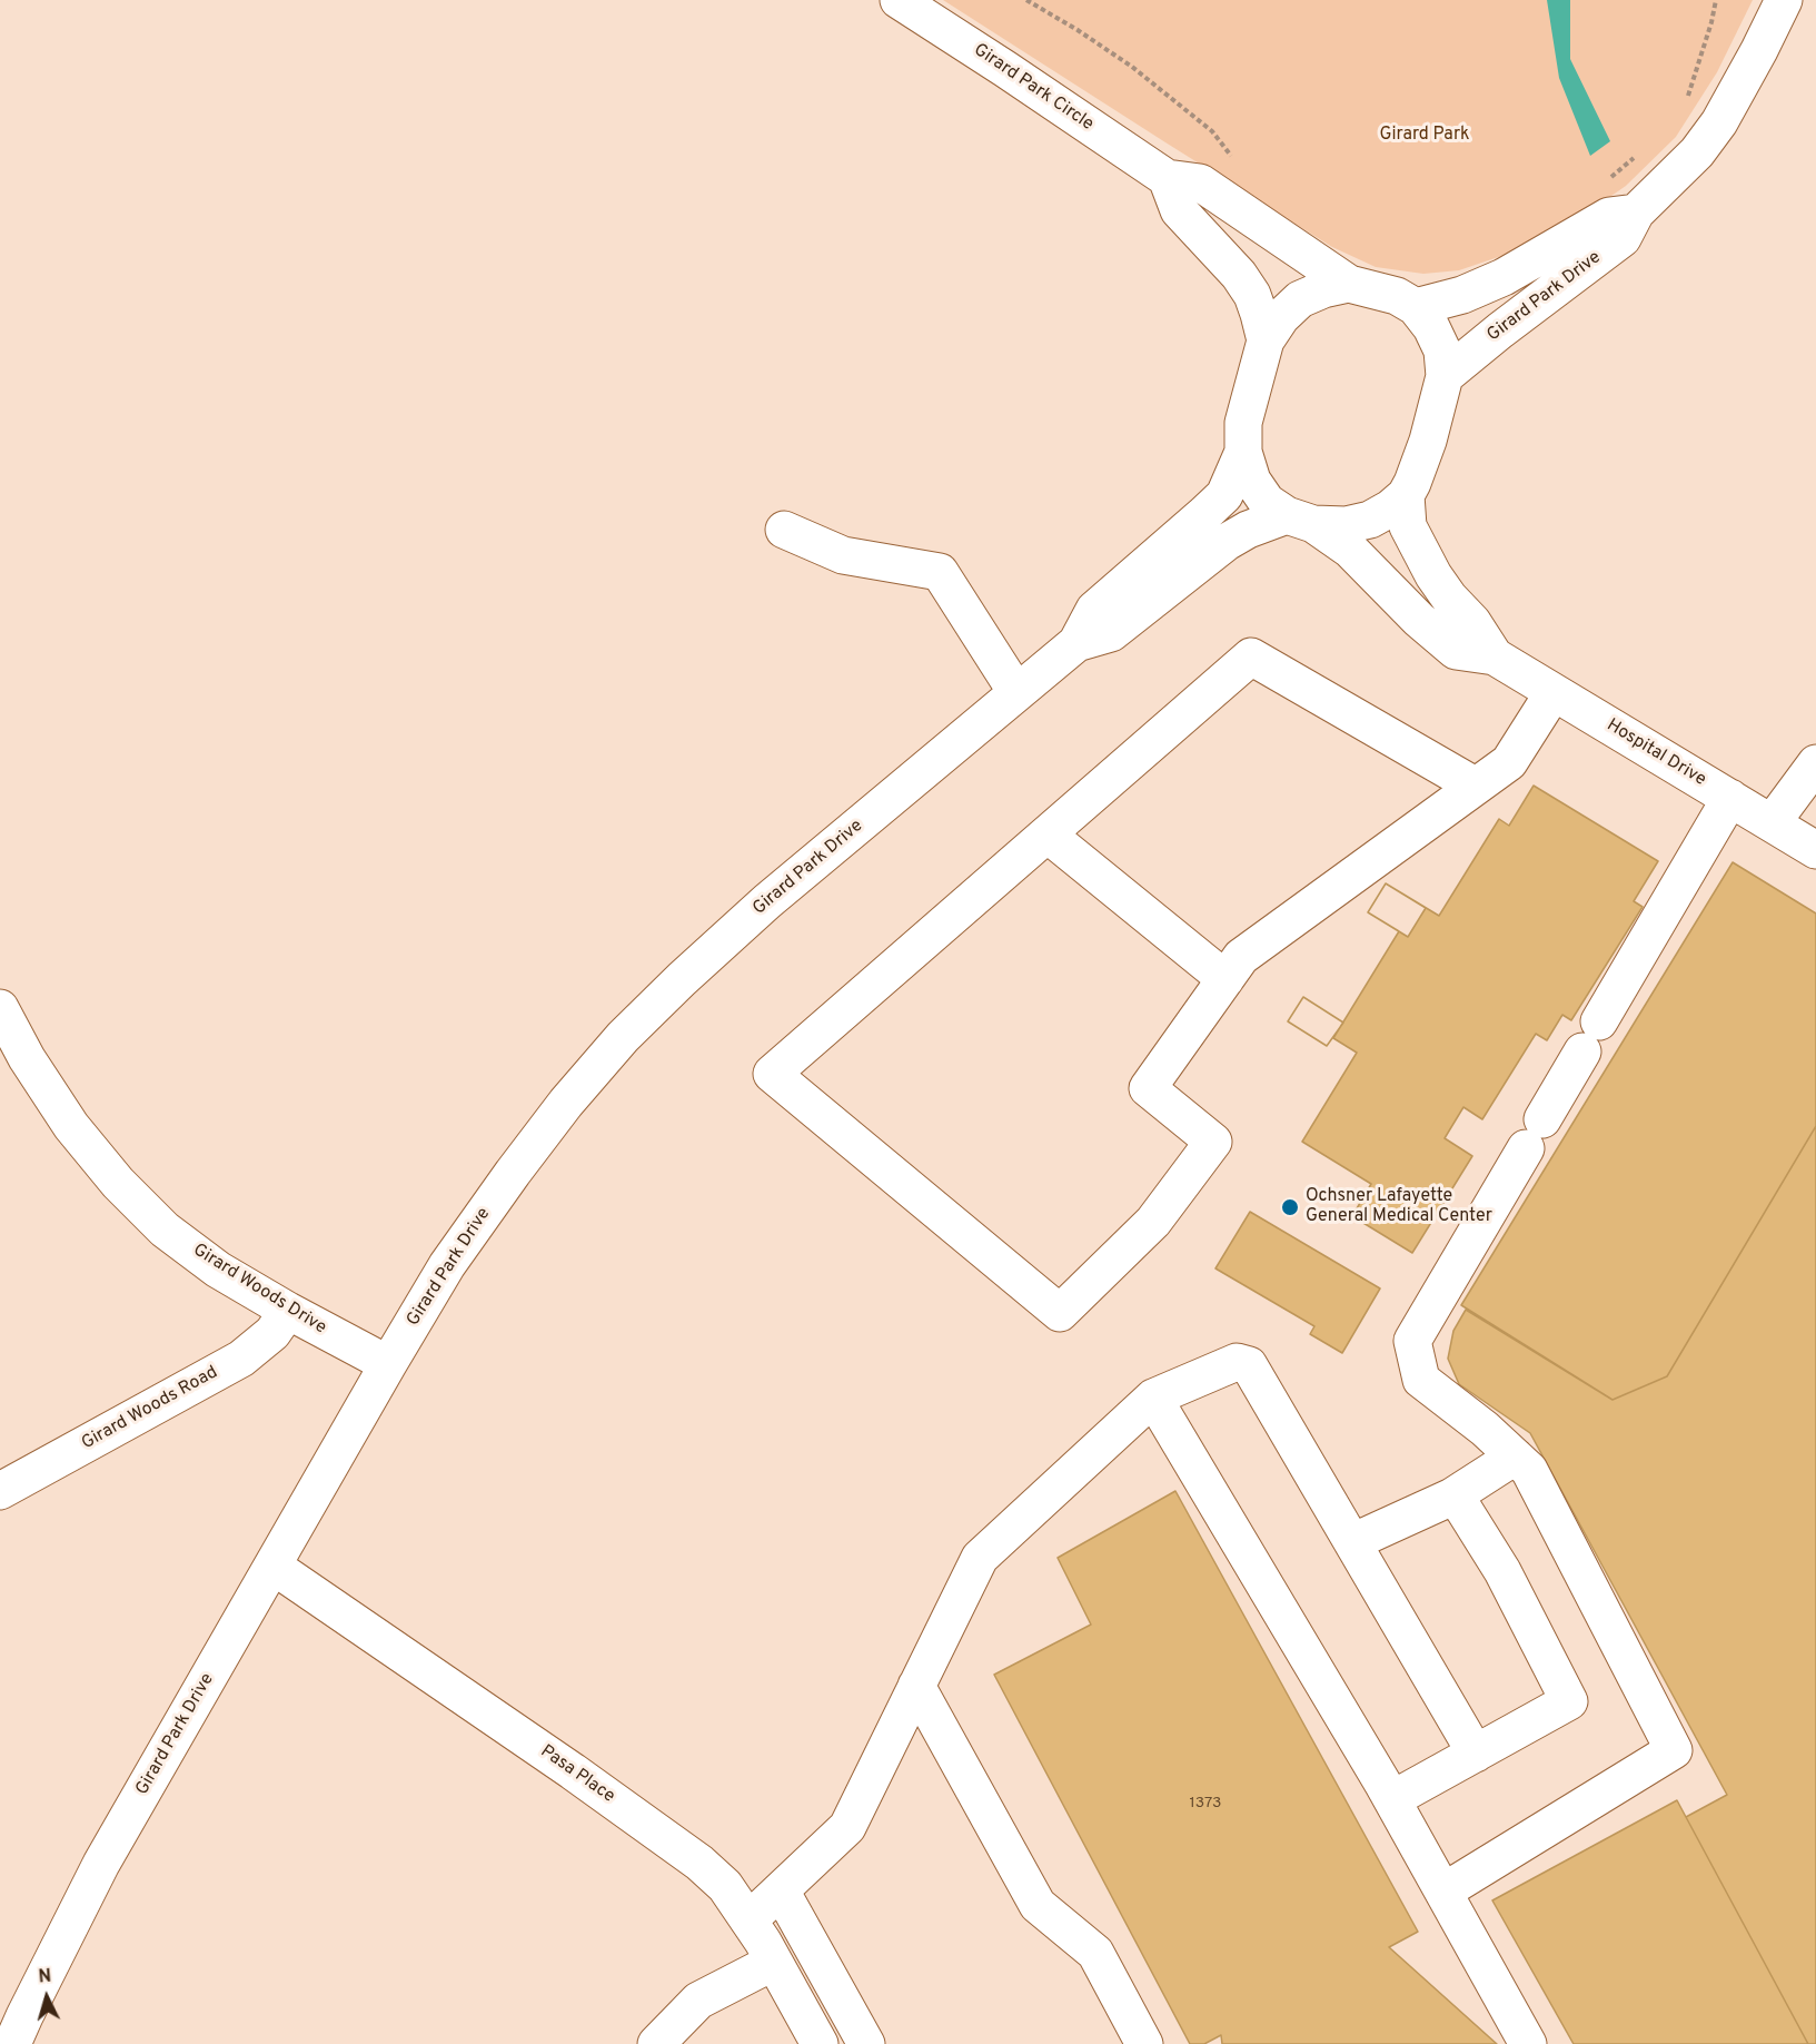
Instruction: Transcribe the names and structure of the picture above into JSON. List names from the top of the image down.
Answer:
{
  "streets": {
    "street": [
      "Girard Park Circle",
      "Girard Park Drive",
      "Hospital Drive",
      "Girard Woods Drive",
      "Girard Woods Road",
      "Pasa Place"
    ]
  },
  "crossings": [
    ["Girard Park Circle", "Girard Park Drive"],
    ["Girard Park Circle", "Hospital Drive"],
    ["Girard Park Drive", "Hospital Drive"],
    ["Girard Park Drive", "Girard Woods Drive"],
    ["Girard Park Drive", "Pasa Place"],
    ["Girard Woods Drive", "Girard Woods Road"]
  ],
  "parks": ["Girard Park"],
  "places": ["Ochsner Lafayette General Medical Center"],
  "house_numbers": ["1373"],
  "north": "top"
}
